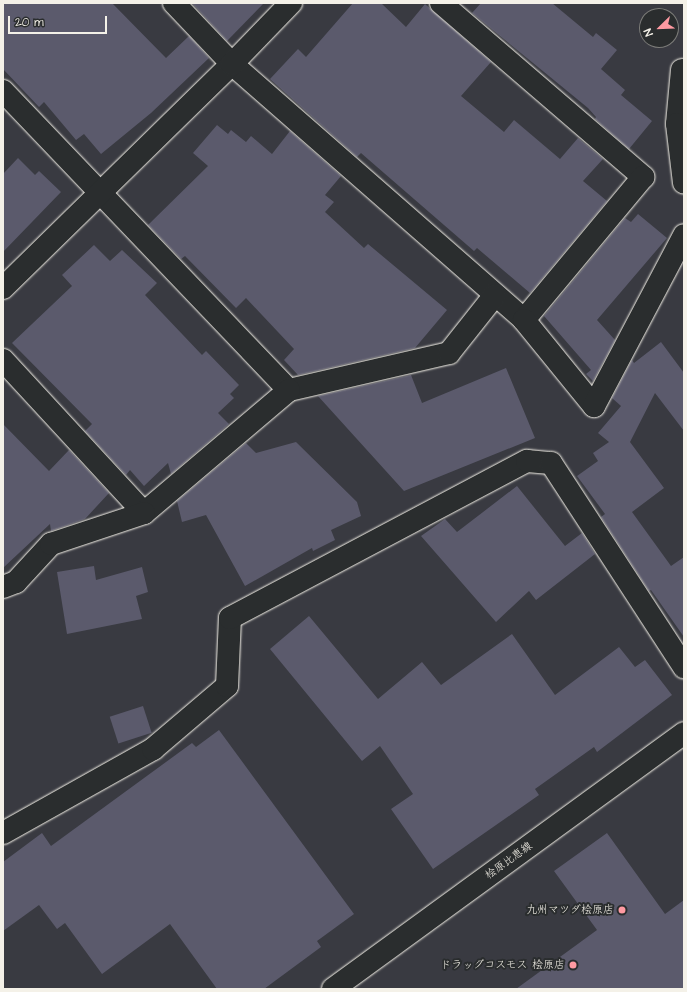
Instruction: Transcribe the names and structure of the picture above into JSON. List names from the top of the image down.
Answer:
{
  "streets": {
    "street": ["桧原比恵線"]
  },
  "places": ["九州マツダ桧原店", "ドラッグコスモス 桧原店"],
  "scale_bar": "20 m",
  "north": "bottom left"
}
